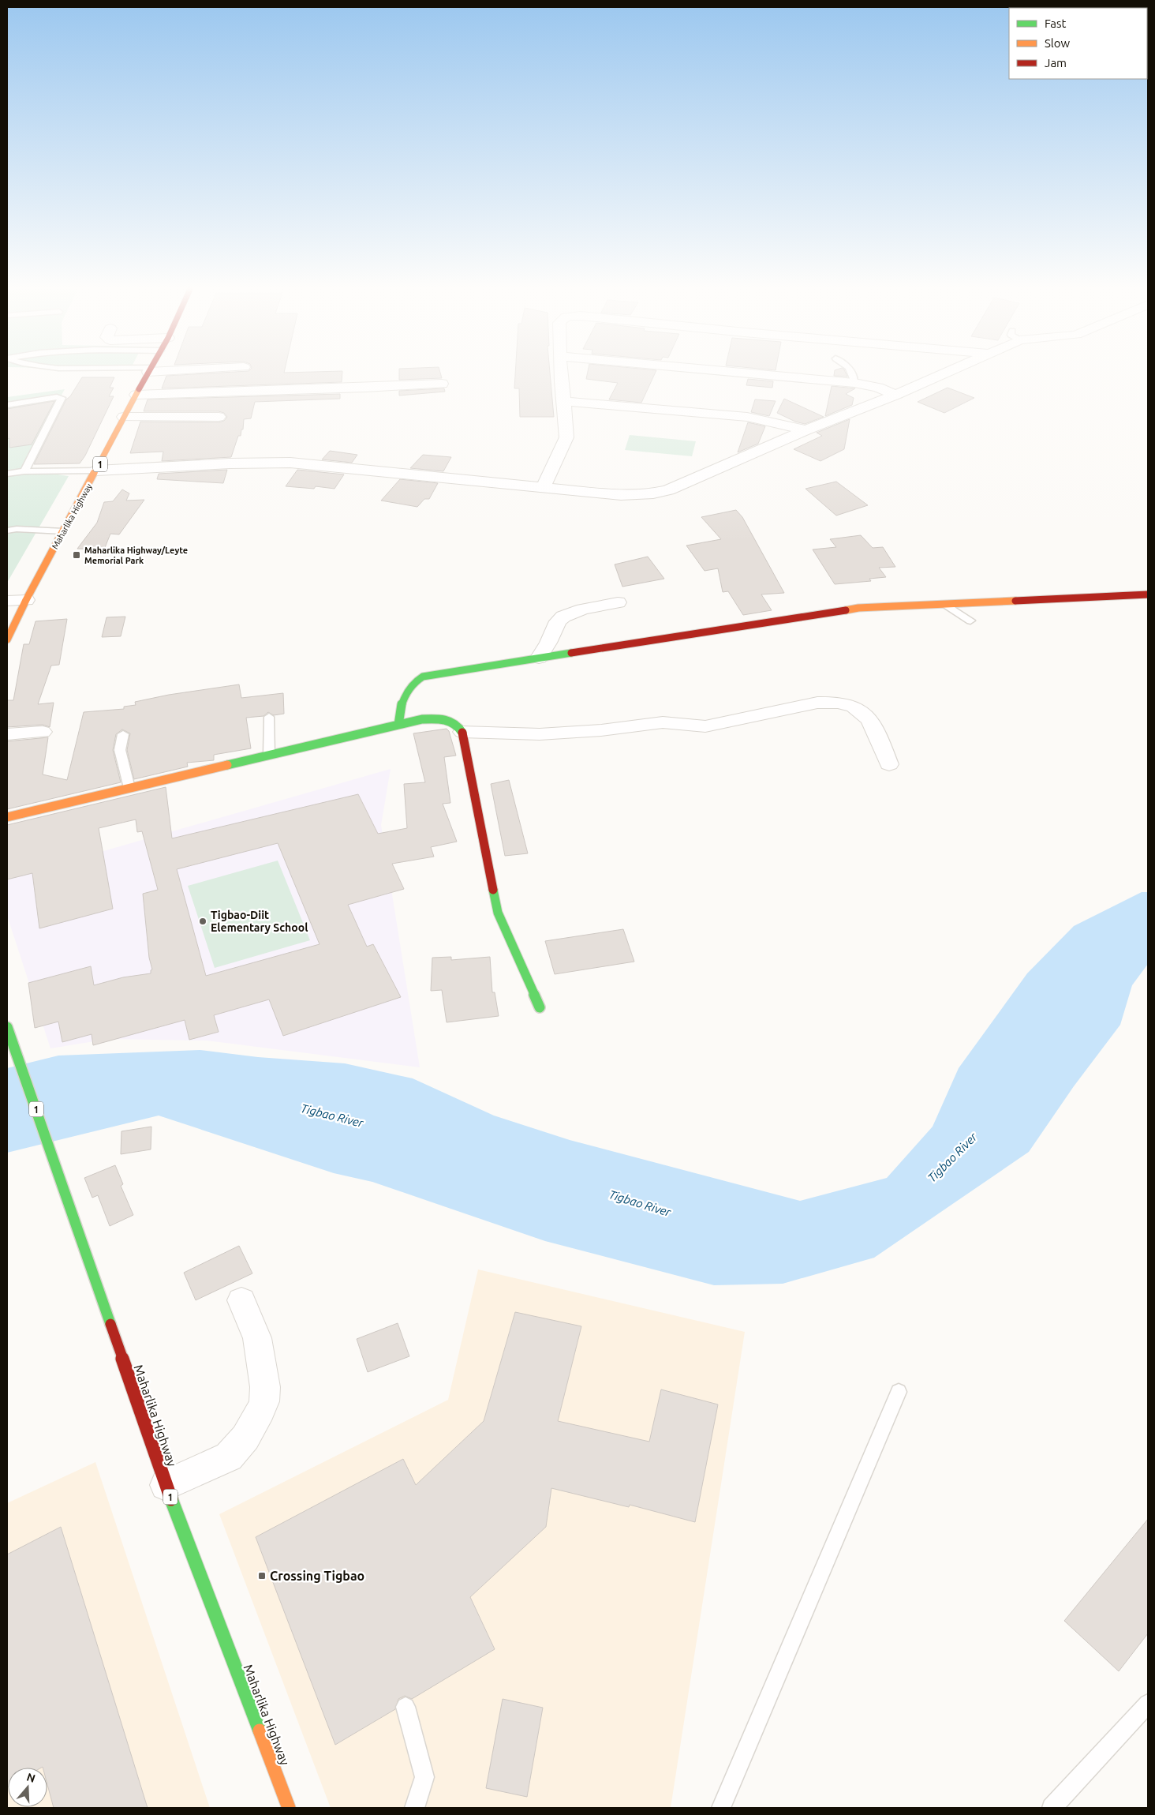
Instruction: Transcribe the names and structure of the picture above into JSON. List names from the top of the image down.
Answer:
{
  "streets": {
    "main road": ["1", "Maharlika Highway"]
  },
  "water": ["Tigbao River"],
  "places": {
    "transit": ["Maharlika Highway/Leyte Memorial Park", "Crossing Tigbao"],
    "other": ["Tigbao-Diit Elementary School"]
  },
  "legend": ["Fast", "Slow", "Jam"],
  "north": "top"
}
